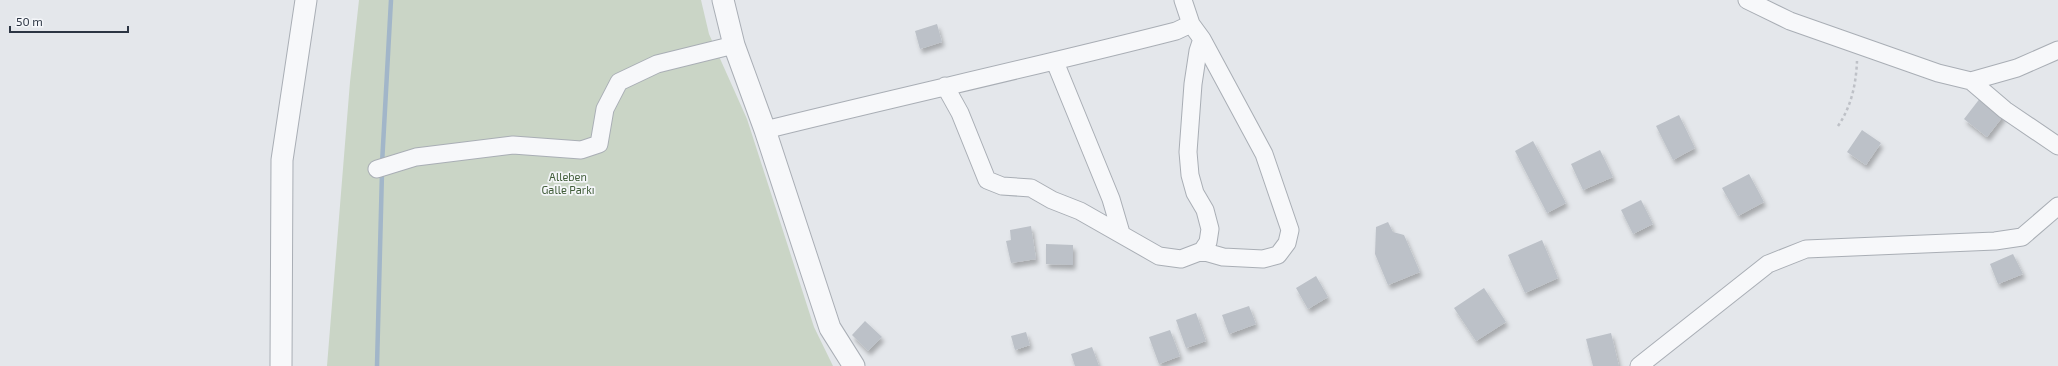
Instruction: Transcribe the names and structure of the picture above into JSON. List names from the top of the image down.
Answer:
{
  "parks": ["Alleben Galle Parkı"],
  "scale_bar": "50 m"
}
